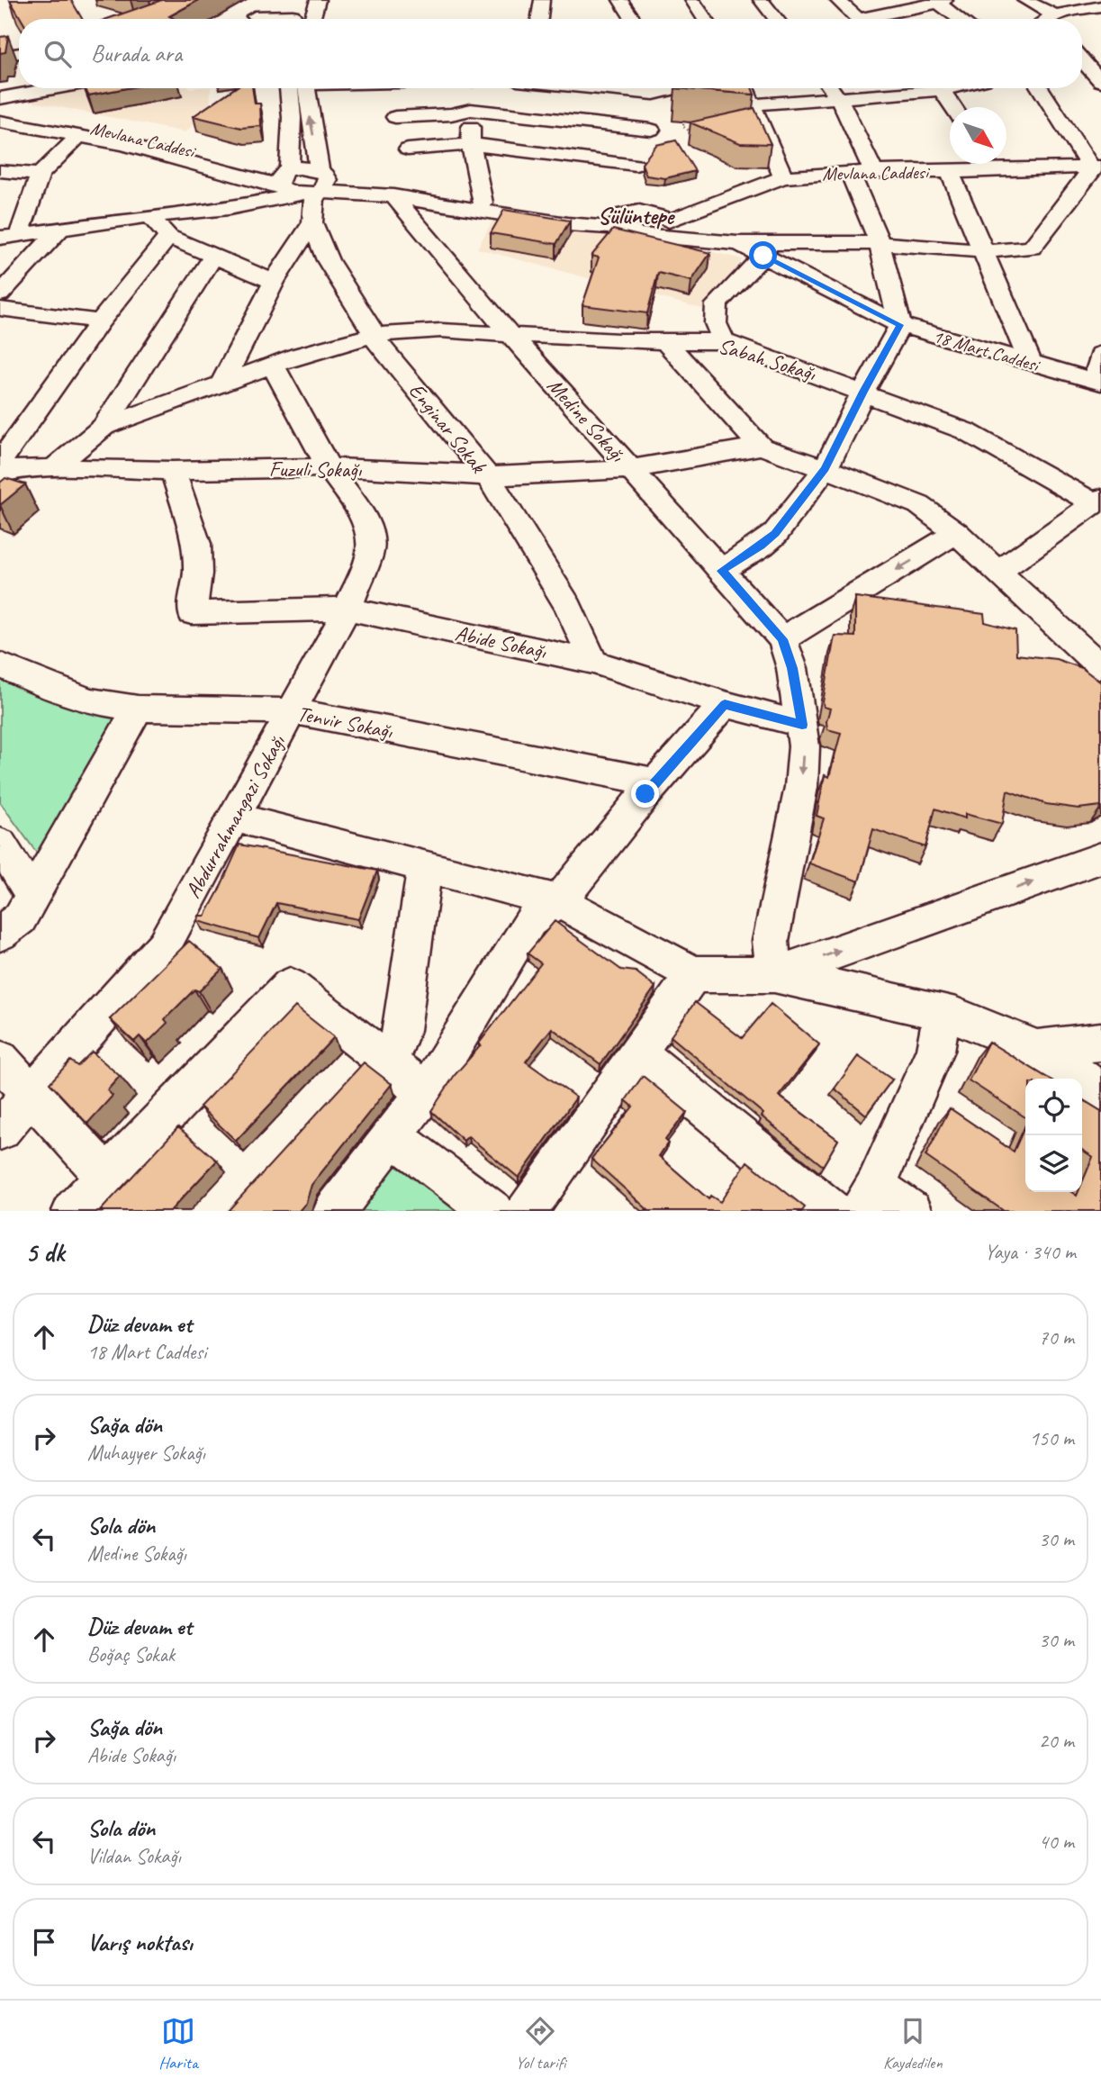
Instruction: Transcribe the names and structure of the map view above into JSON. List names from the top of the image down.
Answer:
{
  "streets": {
    "street": [
      "Mevlana Caddesi",
      "18 Mart Caddesi",
      "Sabah Sokağı",
      "Medine Sokağı",
      "Enginar Sokak",
      "Fuzuli Sokağı",
      "Abide Sokağı",
      "Tenvir Sokağı",
      "Abdurrahmangazi Sokağı"
    ]
  },
  "crossings": [
    ["Mevlana Caddesi", "Medine Sokağı"],
    ["Mevlana Caddesi", "Enginar Sokak"],
    ["Sabah Sokağı", "Medine Sokağı"],
    ["Sabah Sokağı", "Enginar Sokak"],
    ["Sabah Sokağı", "Abdurrahmangazi Sokağı"],
    ["Medine Sokağı", "Fuzuli Sokağı"],
    ["Enginar Sokak", "Fuzuli Sokağı"],
    ["Enginar Sokak", "Abide Sokağı"],
    ["Fuzuli Sokağı", "Abide Sokağı"],
    ["Fuzuli Sokağı", "Abdurrahmangazi Sokağı"],
    ["Abide Sokağı", "Abdurrahmangazi Sokağı"],
    ["Tenvir Sokağı", "Abdurrahmangazi Sokağı"]
  ],
  "districts": ["Sülüntepe"],
  "north": "bottom right",
  "page": {
    "search": "Burada ara",
    "heading": ["5 dk", "Yaya · 340 m"],
    "list": [
      ["Düz devam et", "18 Mart Caddesi", "70 m"],
      ["Sağa dön", "Muhayyer Sokağı", "150 m"],
      ["Sola dön", "Medine Sokağı", "30 m"],
      ["Düz devam et", "Boğaç Sokak", "30 m"],
      ["Sağa dön", "Abide Sokağı", "20 m"],
      ["Sola dön", "Vildan Sokağı", "40 m"],
      "Varış noktası"
    ],
    "nav": ["Harita", "Yol tarifi", "Kaydedilen"]
  }
}
